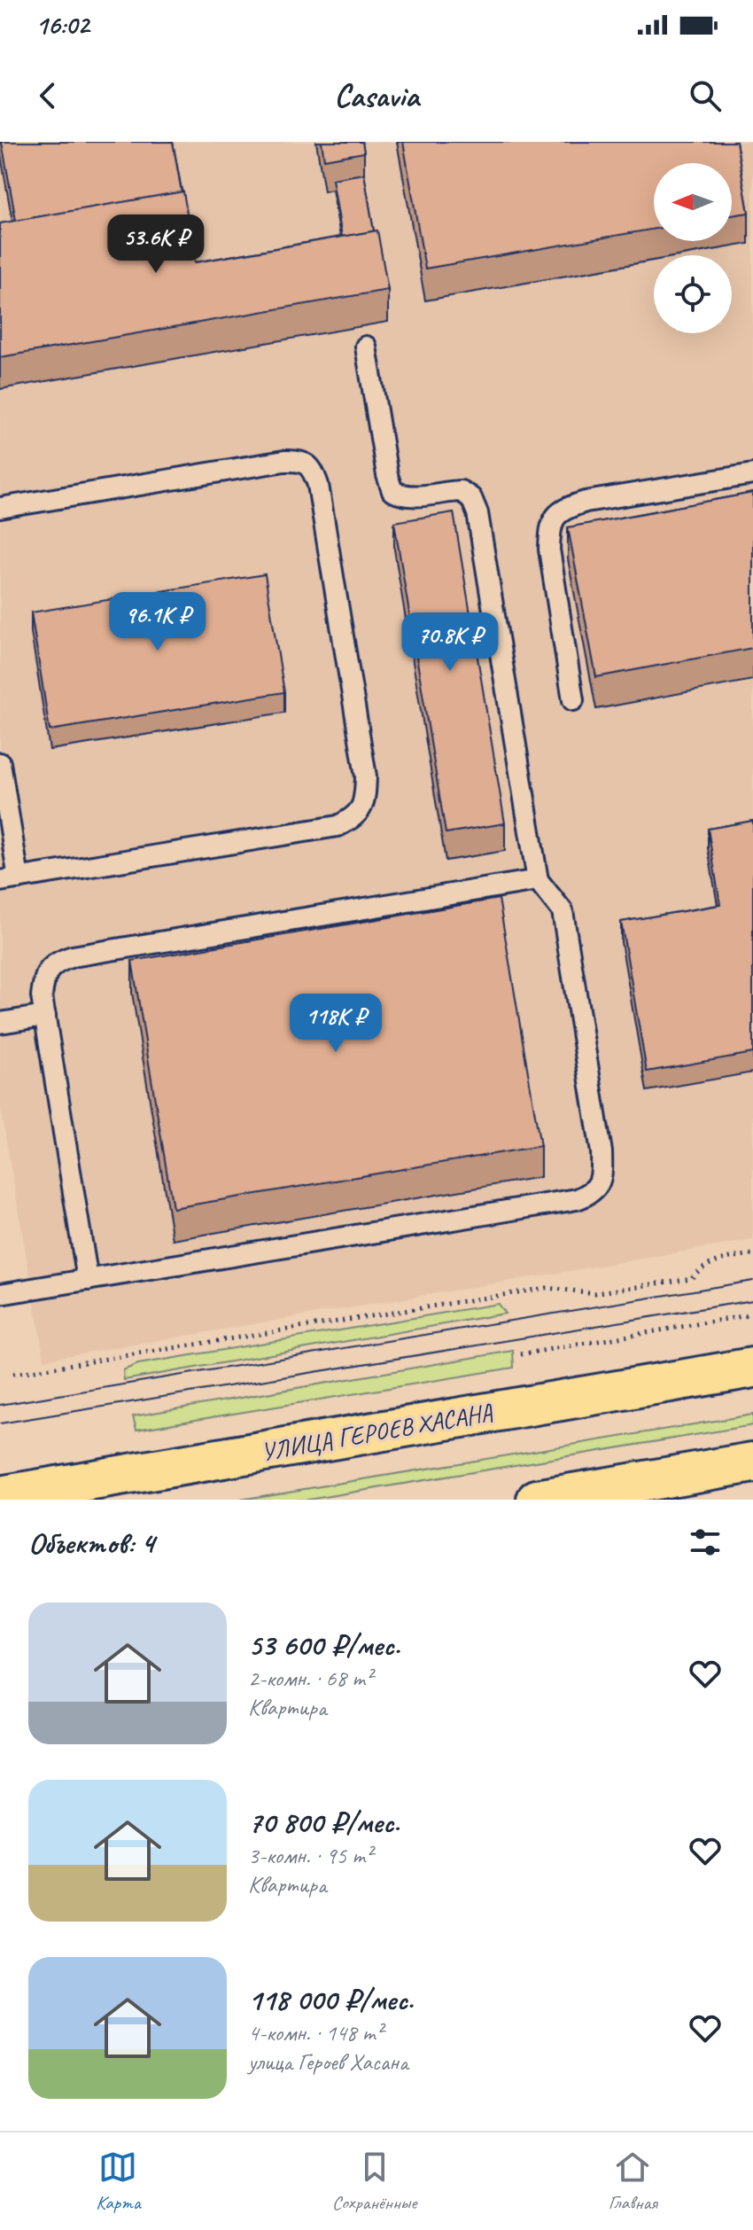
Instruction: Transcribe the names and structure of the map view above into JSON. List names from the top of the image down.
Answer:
{
  "streets": {
    "main road": ["УЛИЦА ГЕРОЕВ ХАСАНА"]
  },
  "north": "left",
  "page": {
    "status": "16:02",
    "header": "Casavia",
    "price": [
      "53.6K ₽",
      "96.1K ₽",
      "70.8K ₽",
      "118K ₽"
    ],
    "heading": "Объектов: 4",
    "list": [
      {
        "name": "53 600 ₽/мес.",
        "note": "2-комн. · 68 m² · Квартира"
      },
      {
        "name": "70 800 ₽/мес.",
        "note": "3-комн. · 95 m² · Квартира"
      },
      {
        "name": "118 000 ₽/мес.",
        "note": "4-комн. · 148 m² · улица Героев Хасана"
      }
    ],
    "tabs": ["Карта", "Сохранённые", "Главная"]
  }
}
